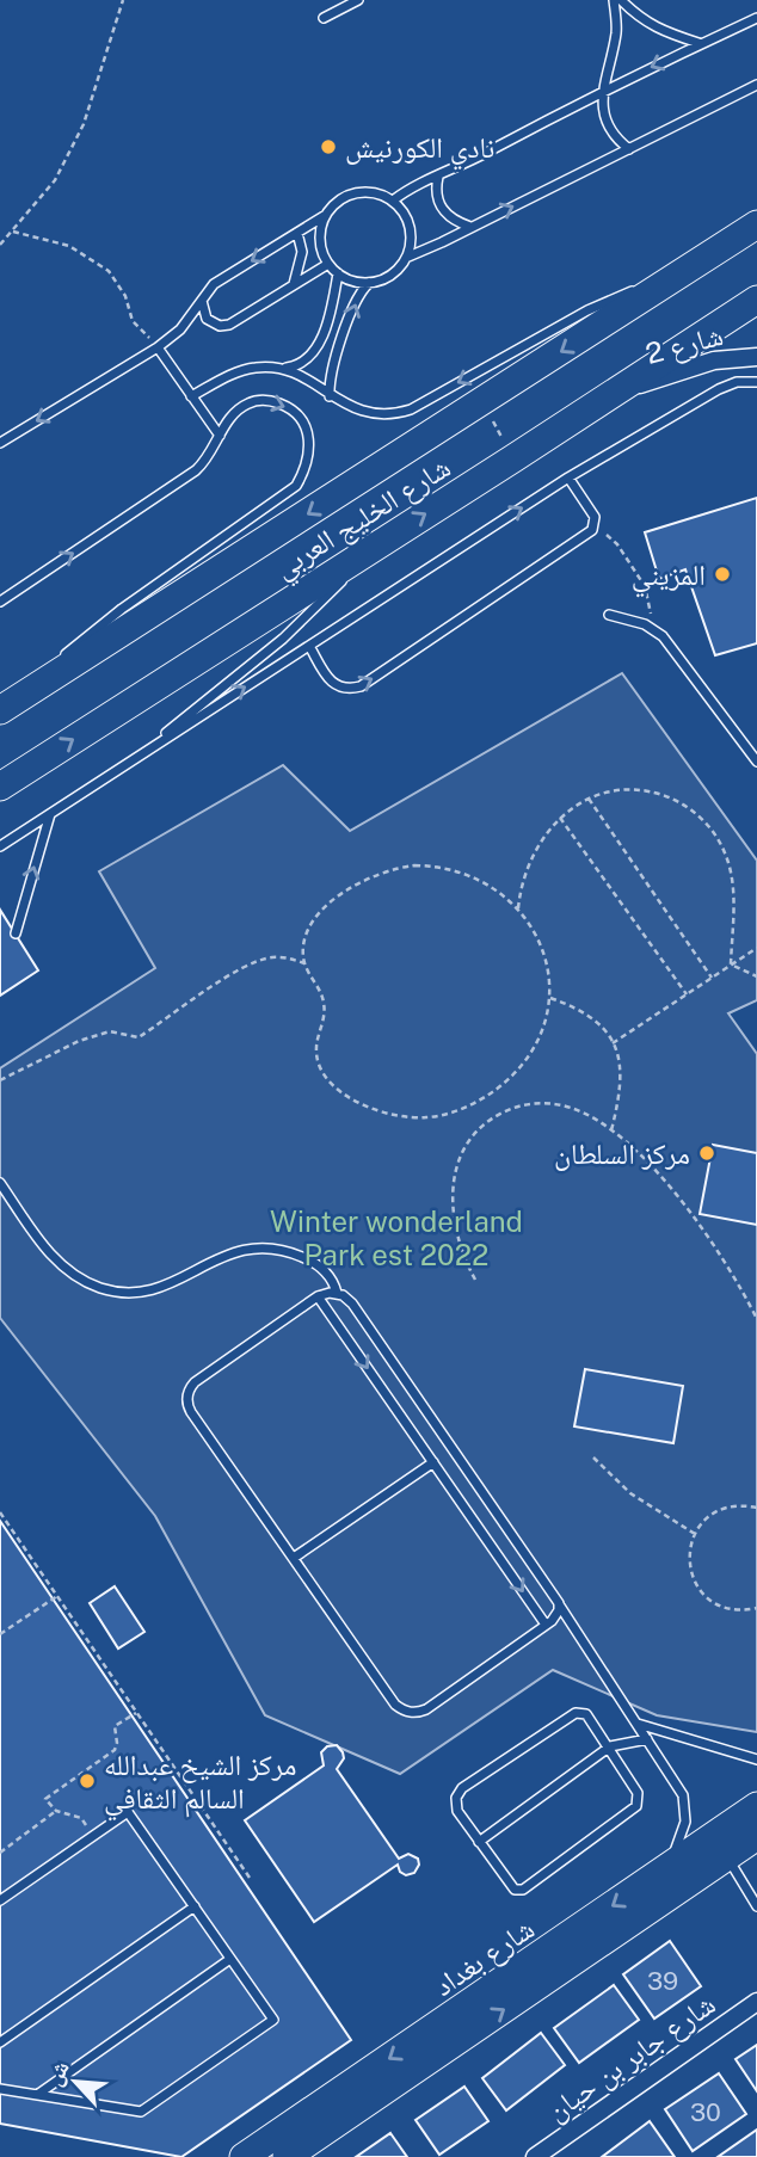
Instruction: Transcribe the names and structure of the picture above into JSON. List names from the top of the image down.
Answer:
{
  "streets": {
    "main road": ["شارع الخليج العربي", "شارع بغداد"],
    "street": ["شارع 2", "شارع جابر بن حيان"]
  },
  "crossings": [
    ["شارع 2", "شارع الخليج العربي"]
  ],
  "parks": ["Winter wonderland Park est 2022"],
  "places": [
    "نادي الكورنيش",
    "المزيني",
    "مركز السلطان",
    "مركز الشيخ عبدالله السالم الثقافي"
  ],
  "house_numbers": ["39", "30"],
  "north": "top left"
}
